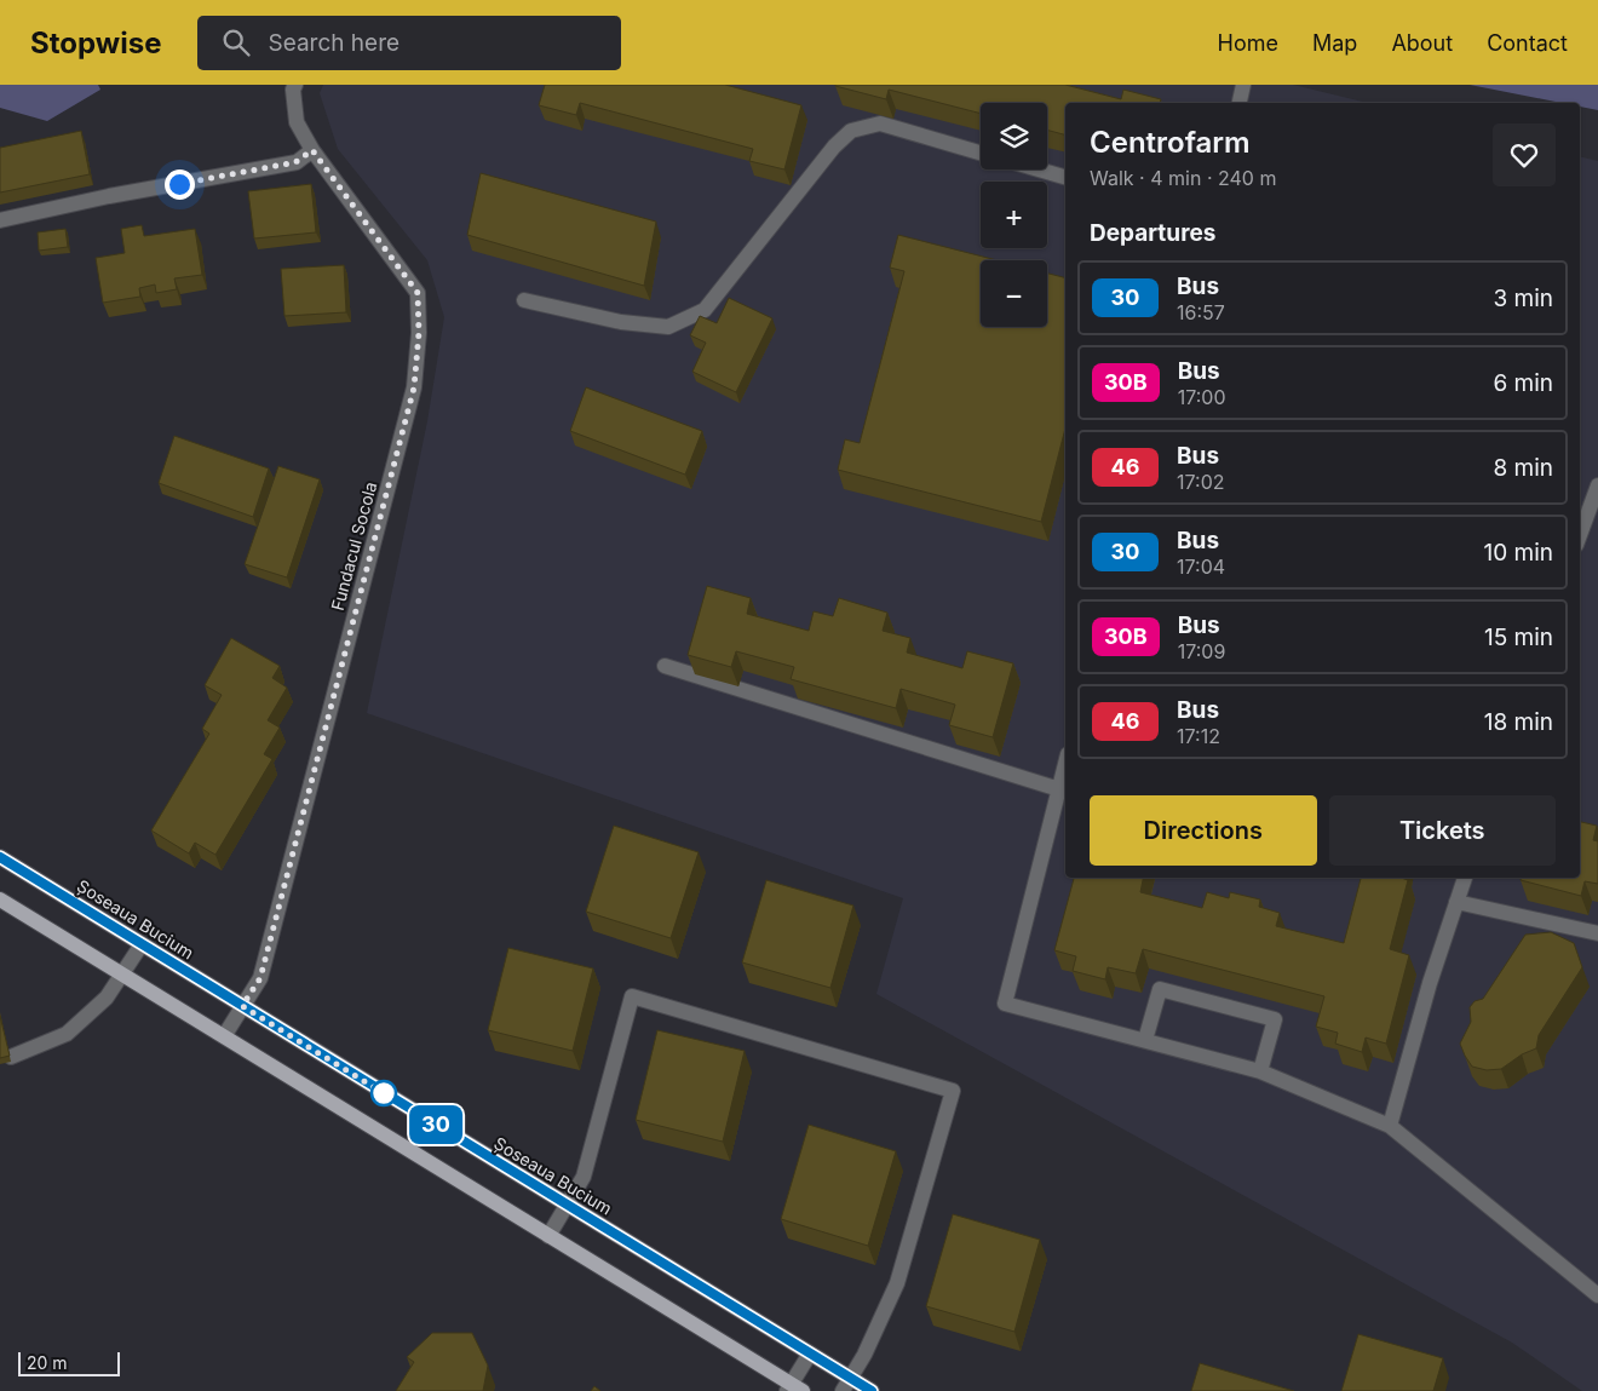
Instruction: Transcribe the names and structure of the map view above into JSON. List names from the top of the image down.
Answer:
{
  "streets": {
    "main road": ["Șoseaua Bucium"],
    "street": ["Fundacul Socola"]
  },
  "crossings": [
    ["Fundacul Socola", "Șoseaua Bucium"]
  ],
  "lines": ["bus line 30"],
  "scale_bar": "20 m",
  "page": {
    "header": "Stopwise",
    "search": "Search here",
    "nav": [
      "Home",
      "Map",
      "About",
      "Contact"
    ],
    "on_map": "30",
    "map_buttons": ["+", "−"],
    "heading": [
      ["Centrofarm", "Walk · 4 min · 240 m"],
      "Departures"
    ],
    "list": [
      {
        "mark": "30",
        "name": "Bus",
        "note": "16:57",
        "value": "3 min"
      },
      {
        "mark": "30B",
        "name": "Bus",
        "note": "17:00",
        "value": "6 min"
      },
      {
        "mark": "46",
        "name": "Bus",
        "note": "17:02",
        "value": "8 min"
      },
      {
        "mark": "30",
        "name": "Bus",
        "note": "17:04",
        "value": "10 min"
      },
      {
        "mark": "30B",
        "name": "Bus",
        "note": "17:09",
        "value": "15 min"
      },
      {
        "mark": "46",
        "name": "Bus",
        "note": "17:12",
        "value": "18 min"
      }
    ],
    "buttons": ["Directions", "Tickets"],
    "scale": "20 m"
  }
}
